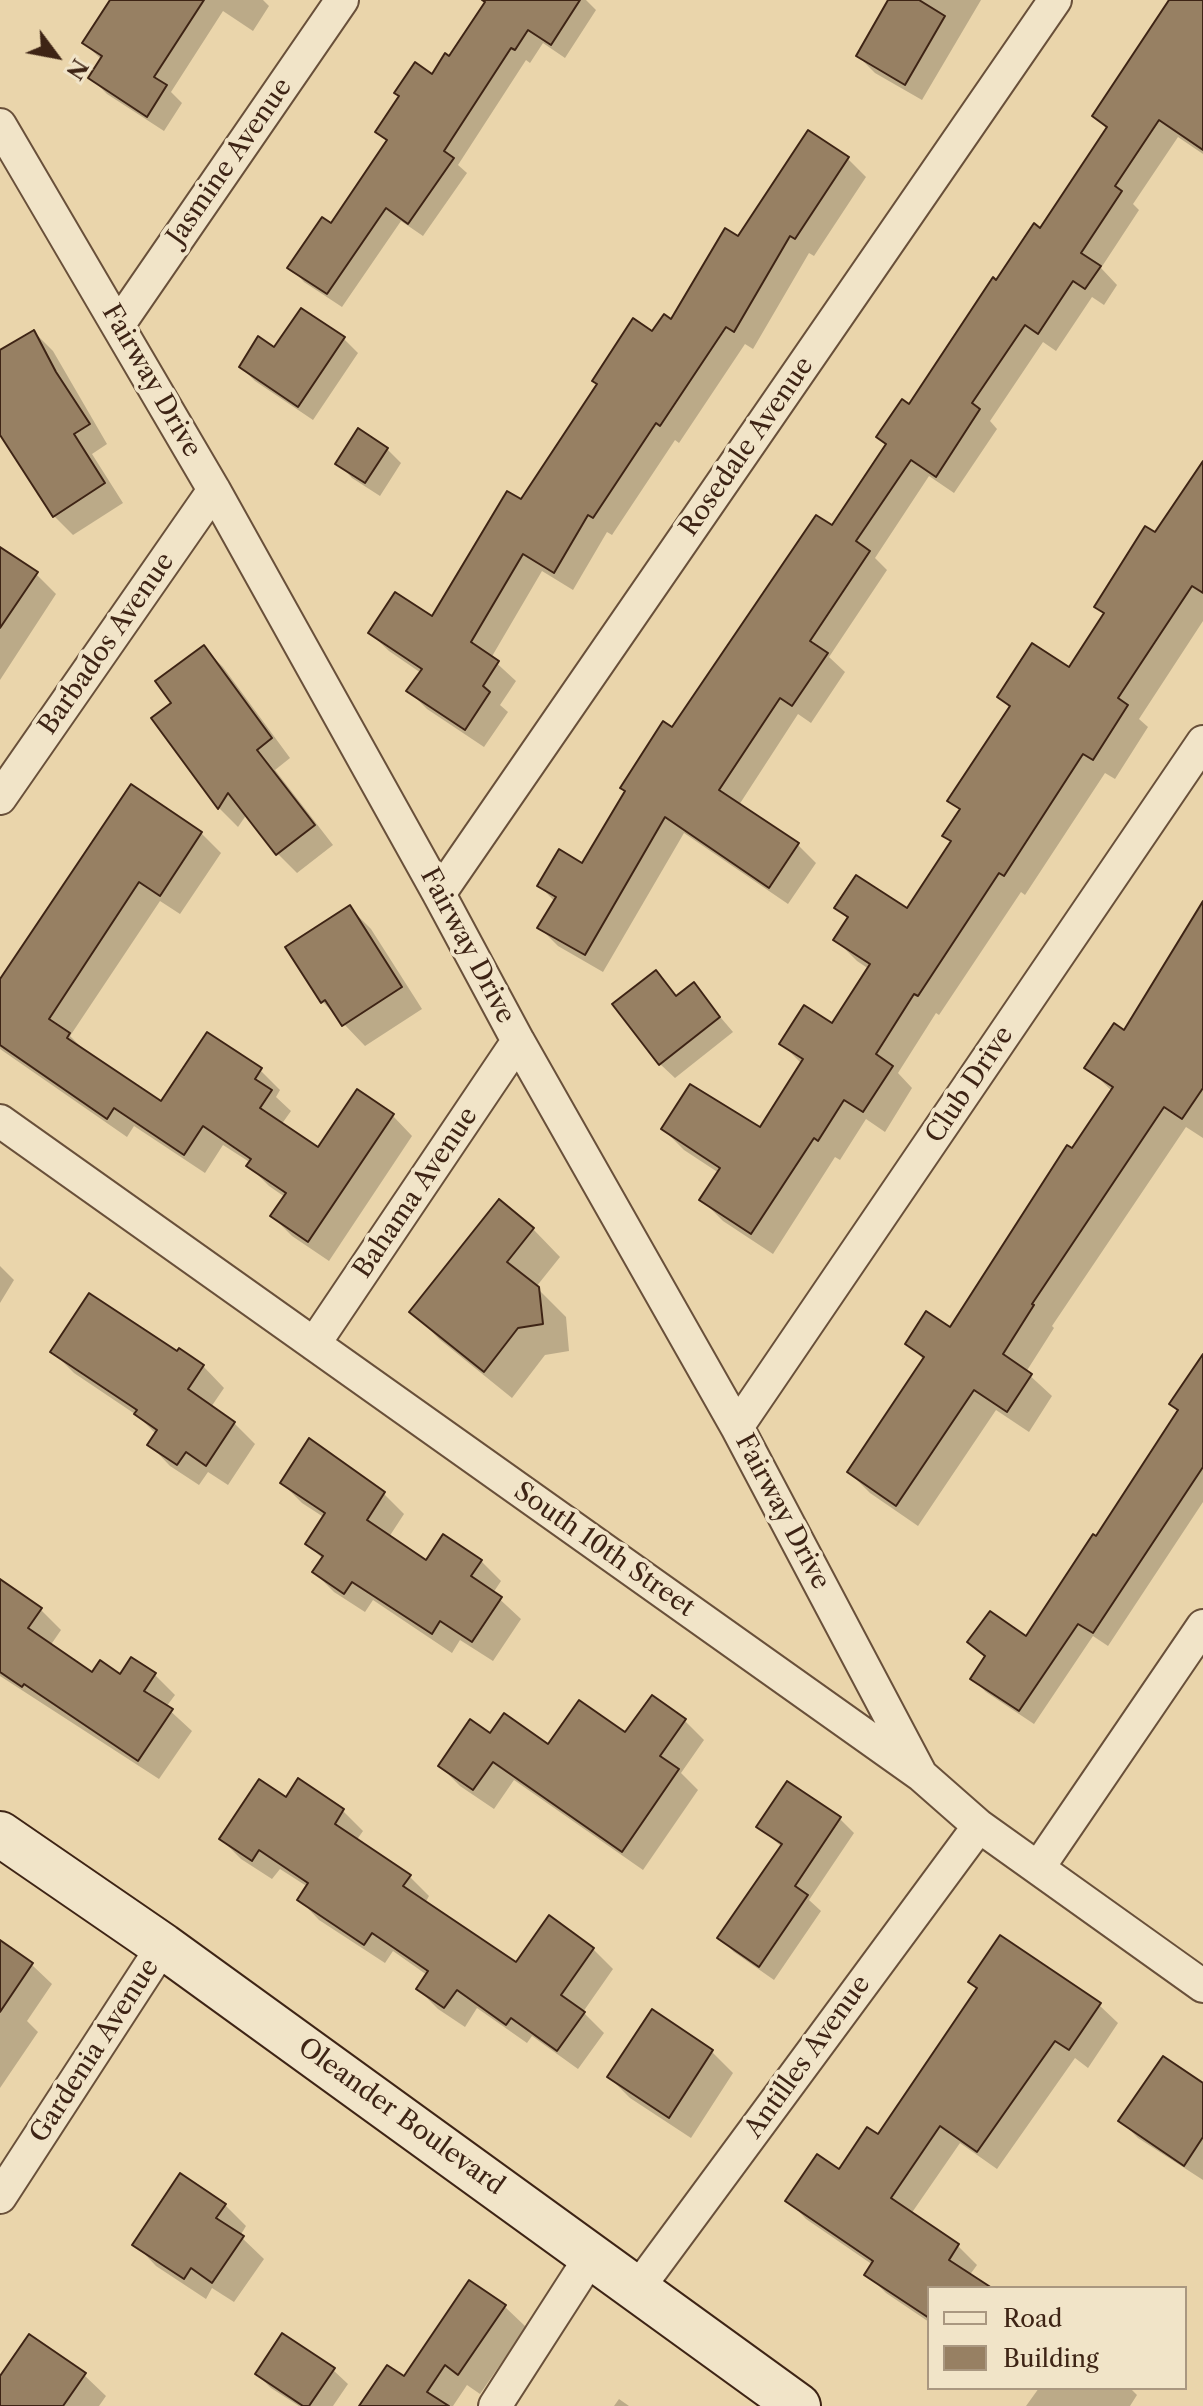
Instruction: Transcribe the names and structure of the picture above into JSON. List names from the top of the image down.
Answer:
{
  "streets": {
    "main road": ["Oleander Boulevard"],
    "street": [
      "Jasmine Avenue",
      "Fairway Drive",
      "Rosedale Avenue",
      "Barbados Avenue",
      "Club Drive",
      "Bahama Avenue",
      "South 10th Street",
      "Gardenia Avenue",
      "Antilles Avenue"
    ]
  },
  "crossings": [
    ["Jasmine Avenue", "Fairway Drive"],
    ["Fairway Drive", "Rosedale Avenue"],
    ["Fairway Drive", "Barbados Avenue"],
    ["Fairway Drive", "Club Drive"],
    ["Fairway Drive", "Bahama Avenue"],
    ["Fairway Drive", "South 10th Street"],
    ["Bahama Avenue", "South 10th Street"],
    ["South 10th Street", "Antilles Avenue"],
    ["Gardenia Avenue", "Oleander Boulevard"],
    ["Antilles Avenue", "Oleander Boulevard"]
  ],
  "legend": ["Road", "Building"],
  "north": "bottom right"
}
